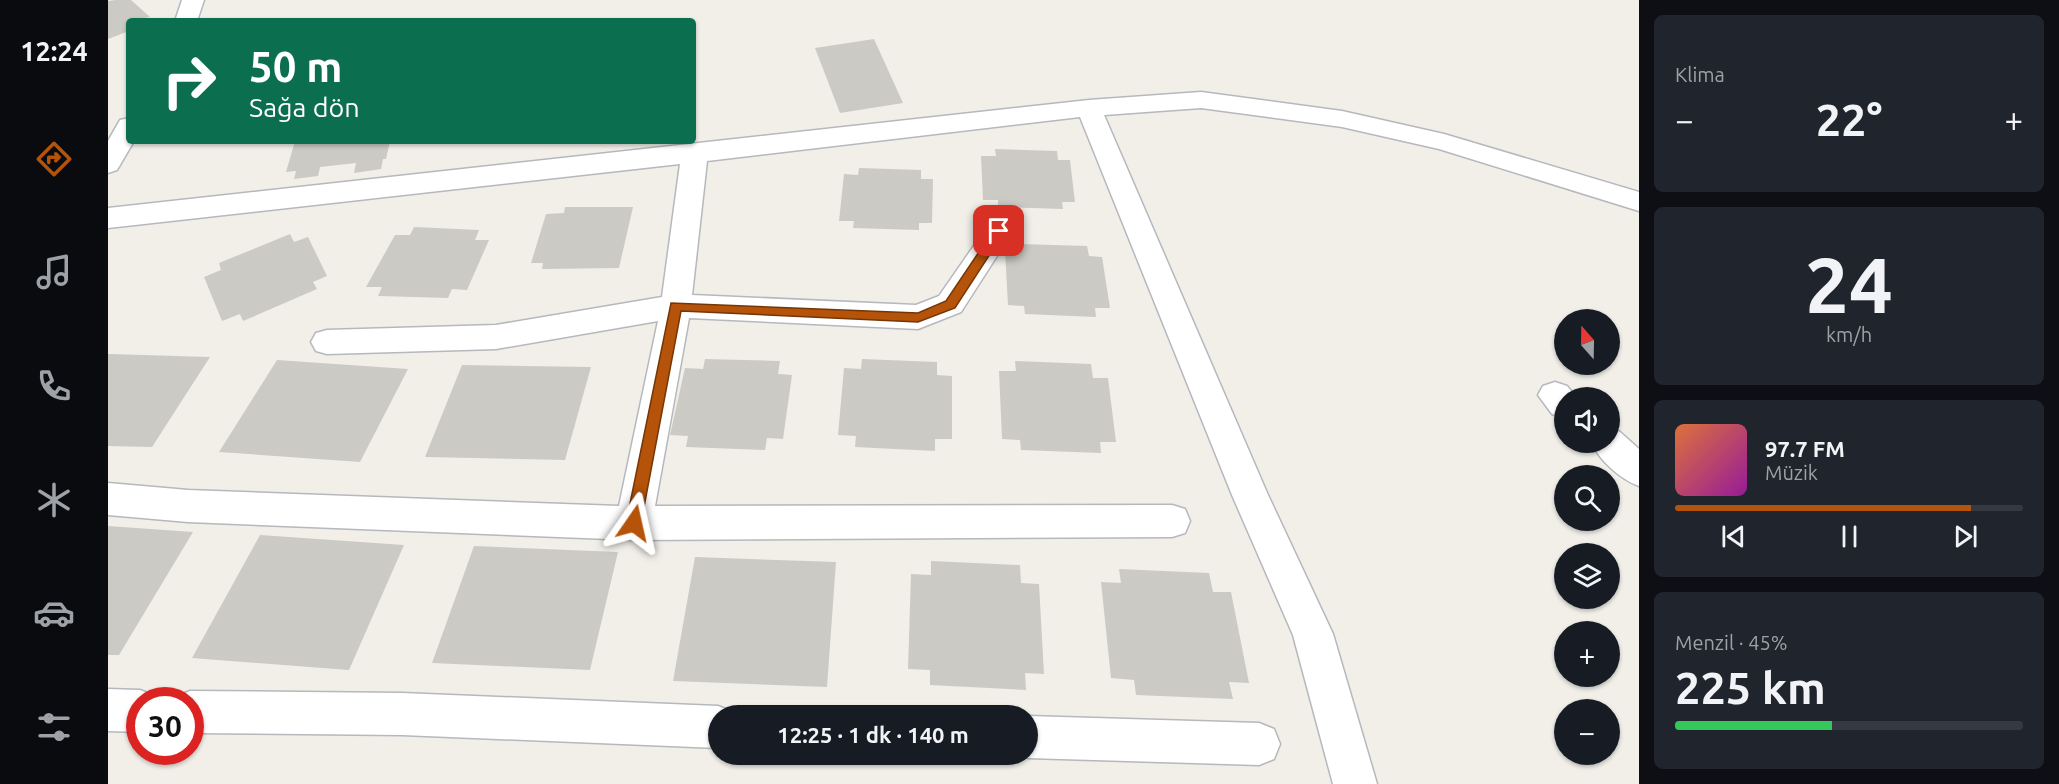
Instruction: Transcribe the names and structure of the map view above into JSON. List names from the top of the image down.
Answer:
{
  "north": "top",
  "page": {
    "tabs": "12:24",
    "tile": [
      "Klima",
      ["24", "km/h"],
      ["Menzil · 45%", "225 km"]
    ],
    "turn": ["50 m", "Sağa dön"],
    "heat": ["−", "22°", "+"],
    "map_buttons": ["+", "−"],
    "song": ["97.7 FM", "Müzik"],
    "limit": "30",
    "trip": "12:25 · 1 dk · 140 m"
  }
}
